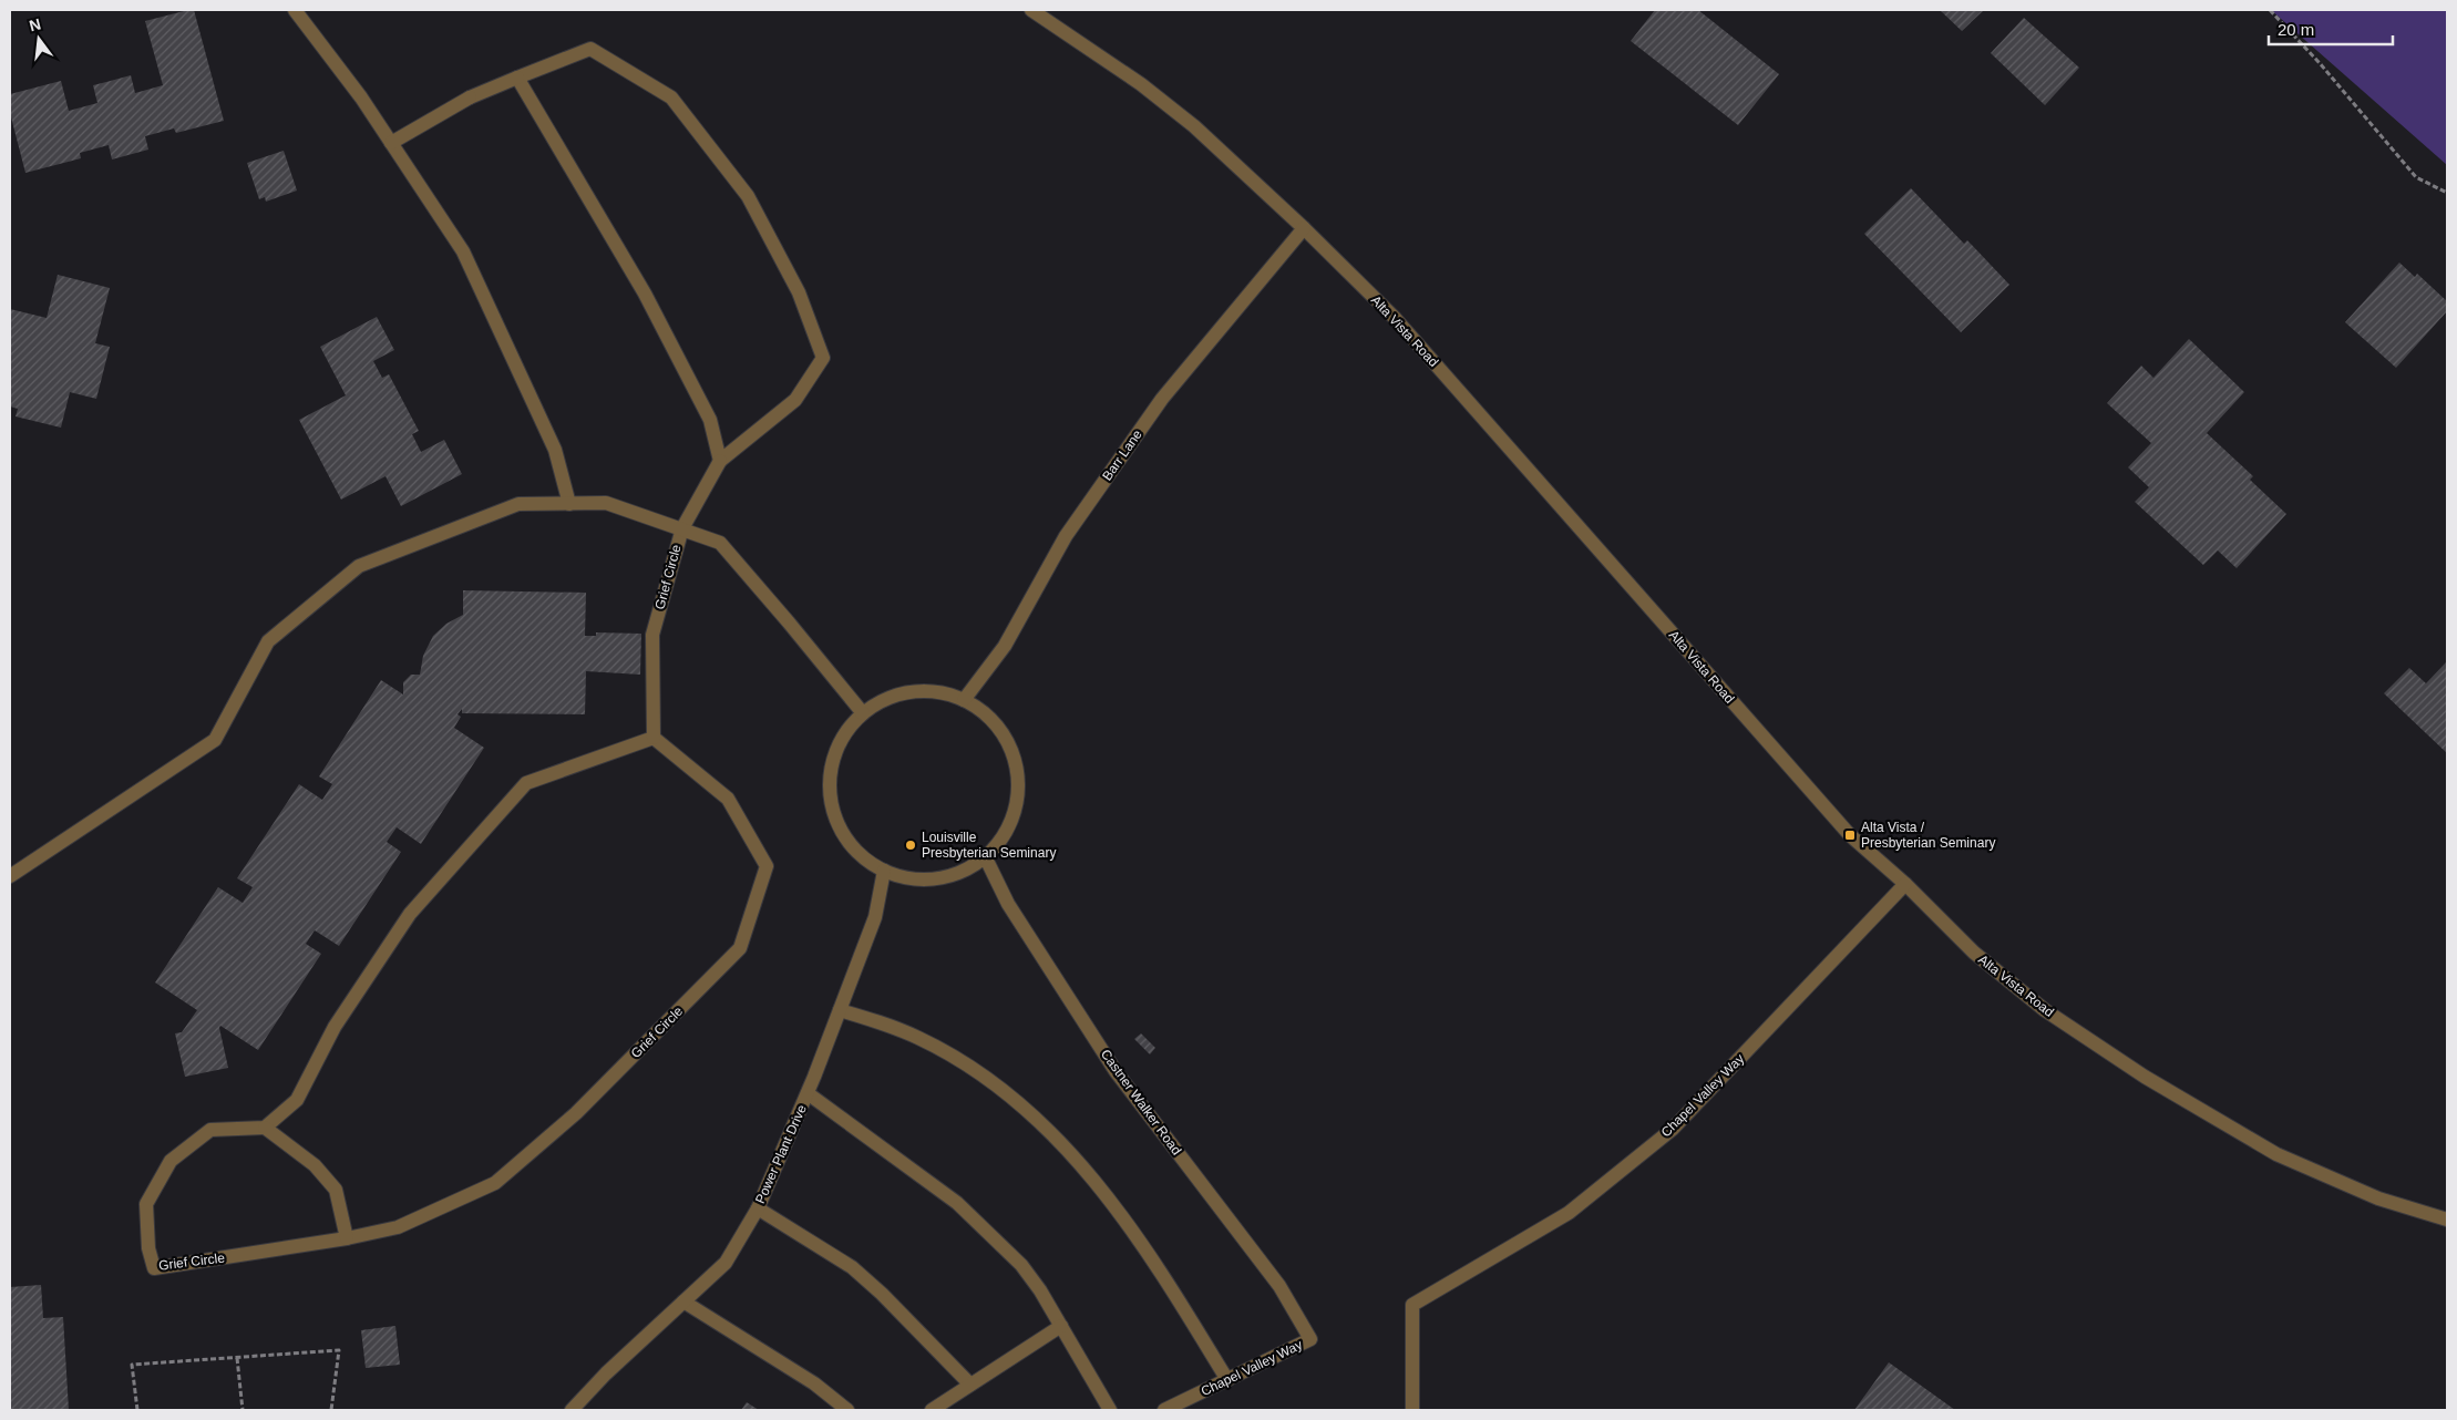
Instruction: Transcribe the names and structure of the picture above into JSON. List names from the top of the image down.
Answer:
{
  "streets": {
    "street": [
      "Alta Vista Road",
      "Barr Lane",
      "Grief Circle",
      "Chapel Valley Way",
      "Castner Walker Road",
      "Power Plant Drive"
    ]
  },
  "crossings": [
    ["Alta Vista Road", "Barr Lane"],
    ["Alta Vista Road", "Chapel Valley Way"],
    ["Barr Lane", "Castner Walker Road"],
    ["Barr Lane", "Power Plant Drive"],
    ["Chapel Valley Way", "Castner Walker Road"],
    ["Castner Walker Road", "Power Plant Drive"]
  ],
  "places": {
    "transit": ["Alta Vista / Presbyterian Seminary"],
    "other": ["Louisville Presbyterian Seminary"]
  },
  "scale_bar": "20 m",
  "north": "top"
}
